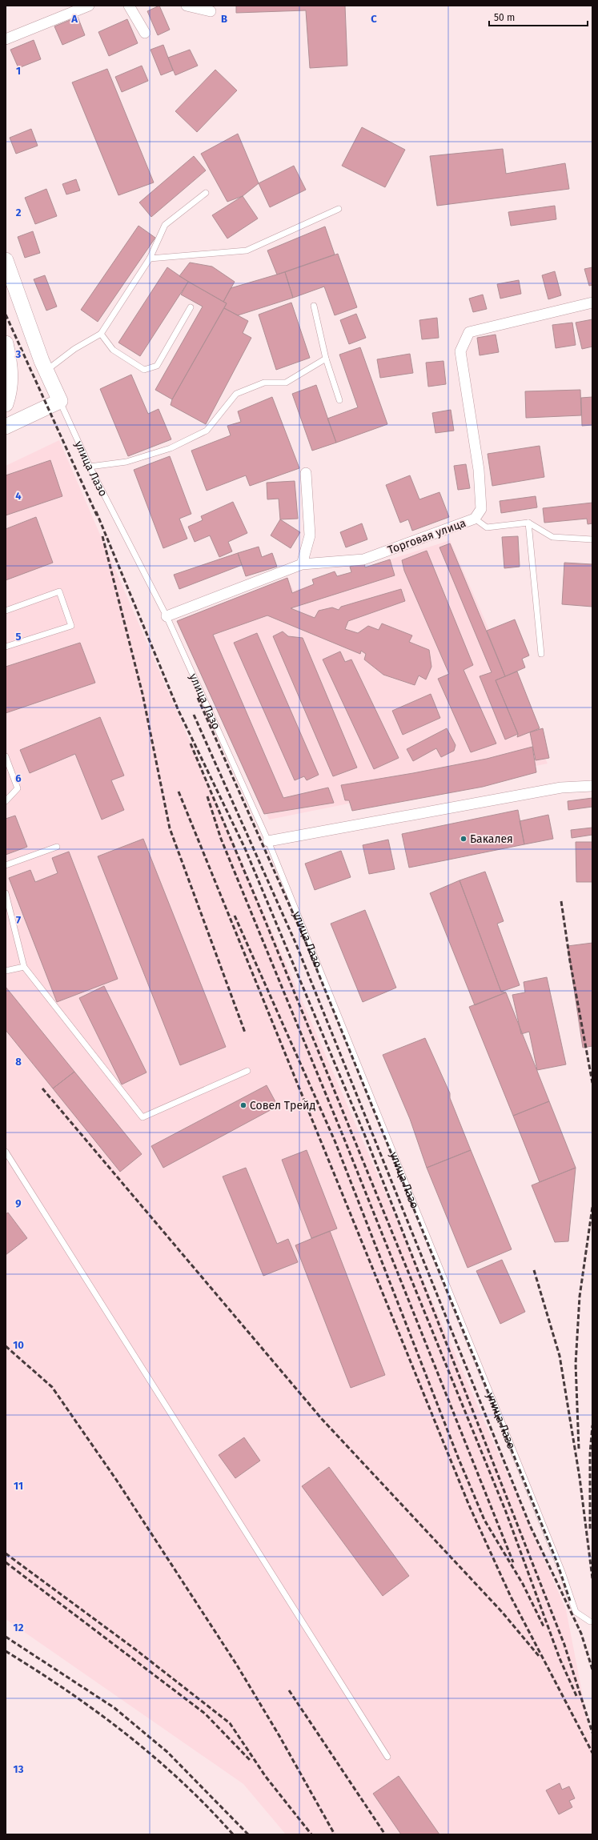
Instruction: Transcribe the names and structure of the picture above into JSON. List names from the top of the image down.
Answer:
{
  "streets": {
    "main road": ["улица Лазо"],
    "street": ["Торговая улица"]
  },
  "crossings": [
    ["улица Лазо", "Торговая улица"]
  ],
  "places": ["Бакалея", "Совел Трейд"],
  "scale_bar": "50 m",
  "grid": {
    "columns": ["A", "B", "C"],
    "rows": [
      "1",
      "2",
      "3",
      "4",
      "5",
      "6",
      "7",
      "8",
      "9",
      "10",
      "11",
      "12",
      "13"
    ]
  }
}
